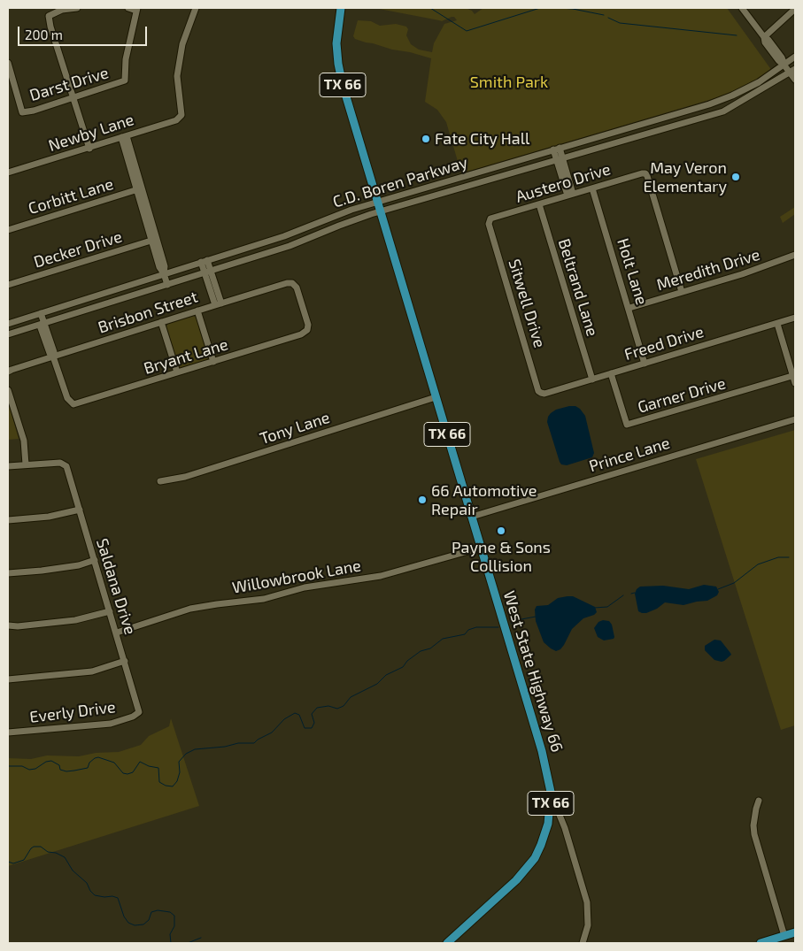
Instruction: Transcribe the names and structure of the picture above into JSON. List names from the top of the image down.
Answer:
{
  "streets": {
    "main road": ["TX 66", "West State Highway 66"],
    "street": [
      "Darst Drive",
      "Newby Lane",
      "C.D. Boren Parkway",
      "Austero Drive",
      "Corbitt Lane",
      "Decker Drive",
      "Meredith Drive",
      "Holt Lane",
      "Beltrand Lane",
      "Sitwell Drive",
      "Brisbon Street",
      "Freed Drive",
      "Bryant Lane",
      "Garner Drive",
      "Tony Lane",
      "Prince Lane",
      "Willowbrook Lane",
      "Saldana Drive",
      "Everly Drive"
    ]
  },
  "crossings": [
    ["TX 66", "C.D. Boren Parkway"],
    ["TX 66", "West State Highway 66"],
    ["C.D. Boren Parkway", "West State Highway 66"],
    ["Austero Drive", "Meredith Drive"],
    ["Austero Drive", "Holt Lane"],
    ["Austero Drive", "Beltrand Lane"],
    ["Austero Drive", "Sitwell Drive"],
    ["Meredith Drive", "Holt Lane"],
    ["Holt Lane", "Freed Drive"],
    ["Beltrand Lane", "Freed Drive"],
    ["Sitwell Drive", "Freed Drive"],
    ["Brisbon Street", "Bryant Lane"],
    ["Freed Drive", "Garner Drive"],
    ["Tony Lane", "West State Highway 66"],
    ["Prince Lane", "West State Highway 66"],
    ["Willowbrook Lane", "Saldana Drive"],
    ["Willowbrook Lane", "West State Highway 66"],
    ["Saldana Drive", "Everly Drive"]
  ],
  "parks": ["Smith Park"],
  "places": [
    "Fate City Hall",
    "May Veron Elementary",
    "66 Automotive Repair",
    "Payne & Sons Collision"
  ],
  "scale_bar": "200 m"
}
